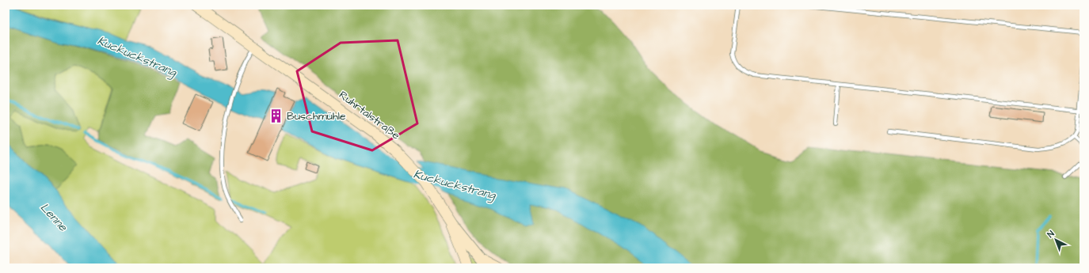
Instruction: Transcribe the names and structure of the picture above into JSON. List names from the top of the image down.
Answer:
{
  "streets": {
    "main road": ["Ruhrtalstraße"]
  },
  "water": ["Kuckuckstrang", "Lenne"],
  "places": {
    "building": ["Buschmühle"]
  },
  "north": "top left"
}
